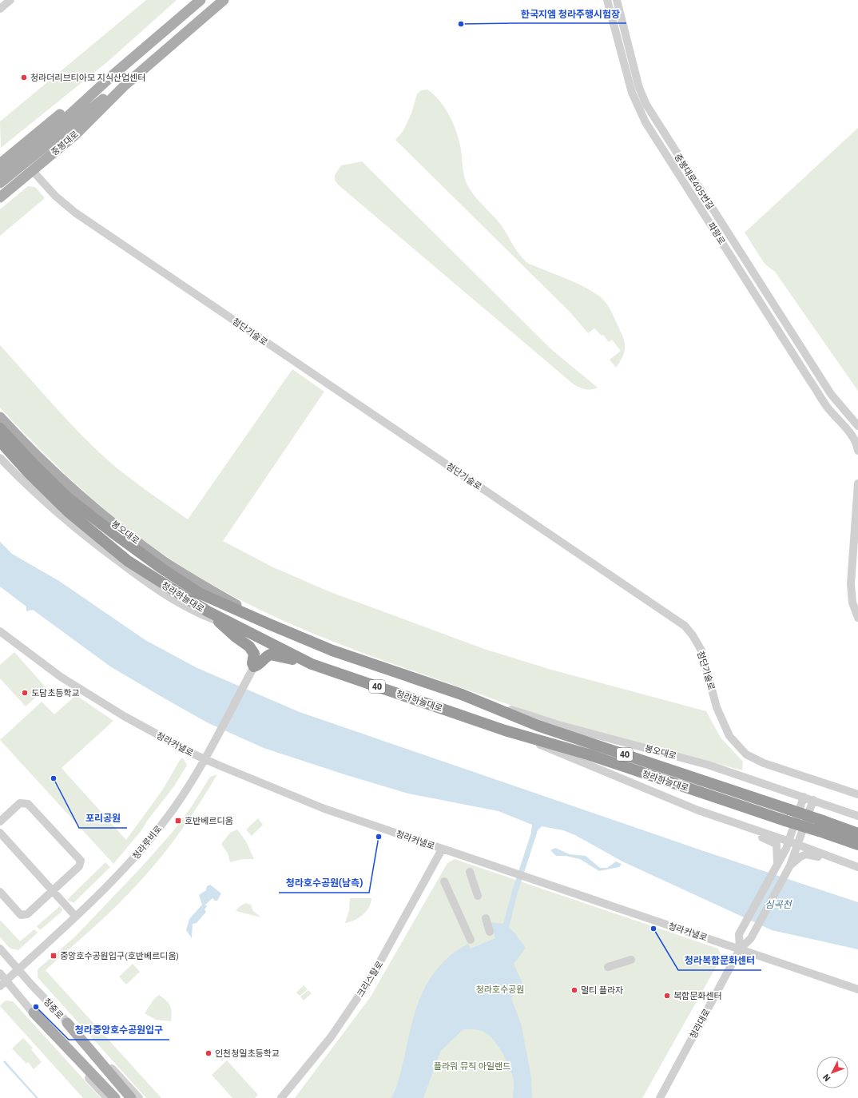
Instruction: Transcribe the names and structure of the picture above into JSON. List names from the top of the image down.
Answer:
{
  "streets": {
    "highway": ["청라하늘대로", "40"],
    "main road": ["중봉대로", "봉오대로", "청중로"],
    "street": [
      "중봉대로405번길",
      "파랑로",
      "첨단기술로",
      "청라커낼로",
      "청라루비로",
      "크리스탈로",
      "청라대로"
    ]
  },
  "crossings": [
    ["중봉대로", "첨단기술로"],
    ["봉오대로", "청라하늘대로"],
    ["청라하늘대로", "40"],
    ["청라커낼로", "청라루비로"],
    ["청라커낼로", "크리스탈로"],
    ["청라커낼로", "청라대로"],
    ["청라루비로", "청중로"]
  ],
  "water": ["심곡천"],
  "parks": ["청라호수공원", "플라워 뮤직 아일랜드"],
  "places": {
    "other": [
      "한국지엠 청라주행시험장",
      "청라더리브티아모 지식산업센터",
      "도담초등학교",
      "포리공원",
      "청라호수공원(남측)",
      "청라복합문화센터",
      "멀티 플라자",
      "복합문화센터",
      "청라중앙호수공원입구",
      "인천청일초등학교"
    ],
    "transit": ["호반베르디움", "중앙호수공원입구(호반베르디움)"]
  },
  "north": "bottom left"
}
